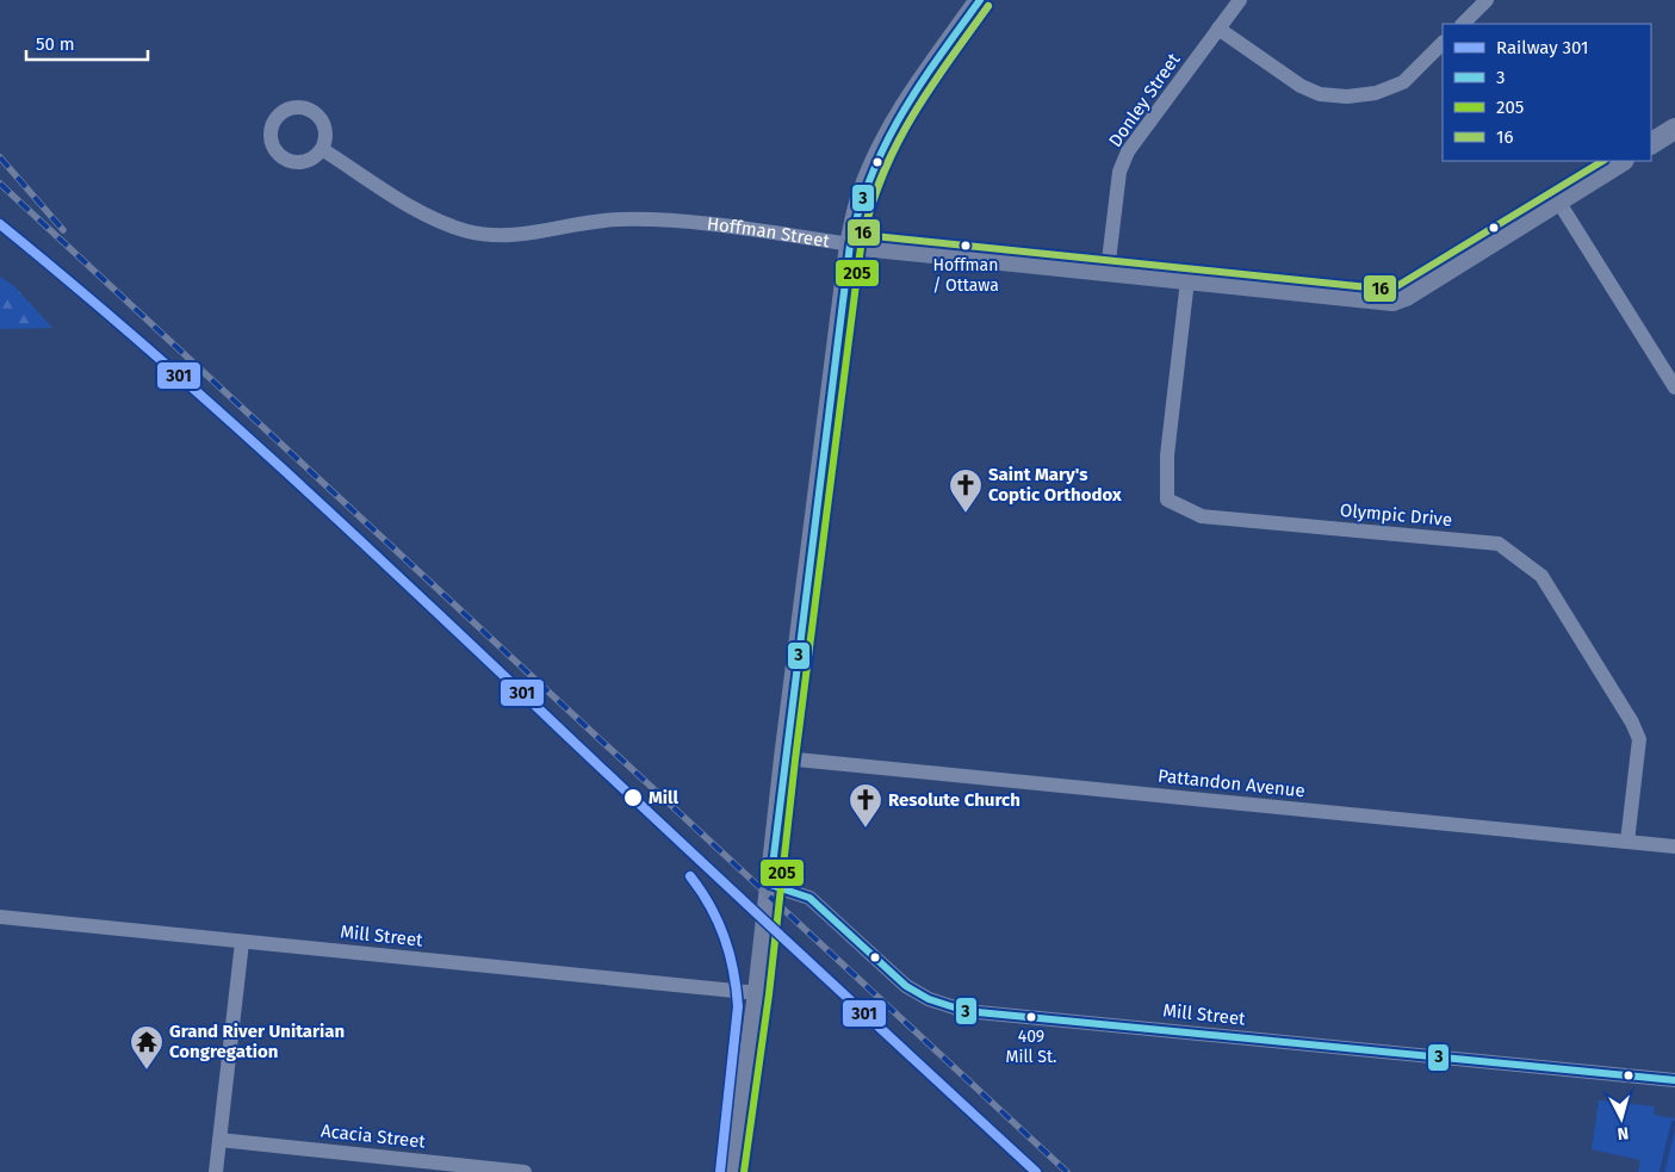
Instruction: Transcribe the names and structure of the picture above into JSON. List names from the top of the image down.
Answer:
{
  "streets": {
    "main road": ["Hoffman Street"],
    "street": [
      "Donley Street",
      "Olympic Drive",
      "Pattandon Avenue",
      "Mill Street",
      "Acacia Street"
    ]
  },
  "crossings": [
    ["Donley Street", "Hoffman Street"],
    ["Hoffman Street", "Olympic Drive"],
    ["Olympic Drive", "Pattandon Avenue"]
  ],
  "places": {
    "other": ["Hoffman / Ottawa", "Mill", "409 Mill St."],
    "church": ["Saint Mary's Coptic Orthodox", "Resolute Church"],
    "temple": ["Grand River Unitarian Congregation"]
  },
  "lines": [
    "transit line 3",
    "transit line 205",
    "transit line 16",
    "rail line 301"
  ],
  "legend": [
    "Railway 301",
    "3",
    "205",
    "16"
  ],
  "scale_bar": "50 m",
  "north": "bottom"
}
